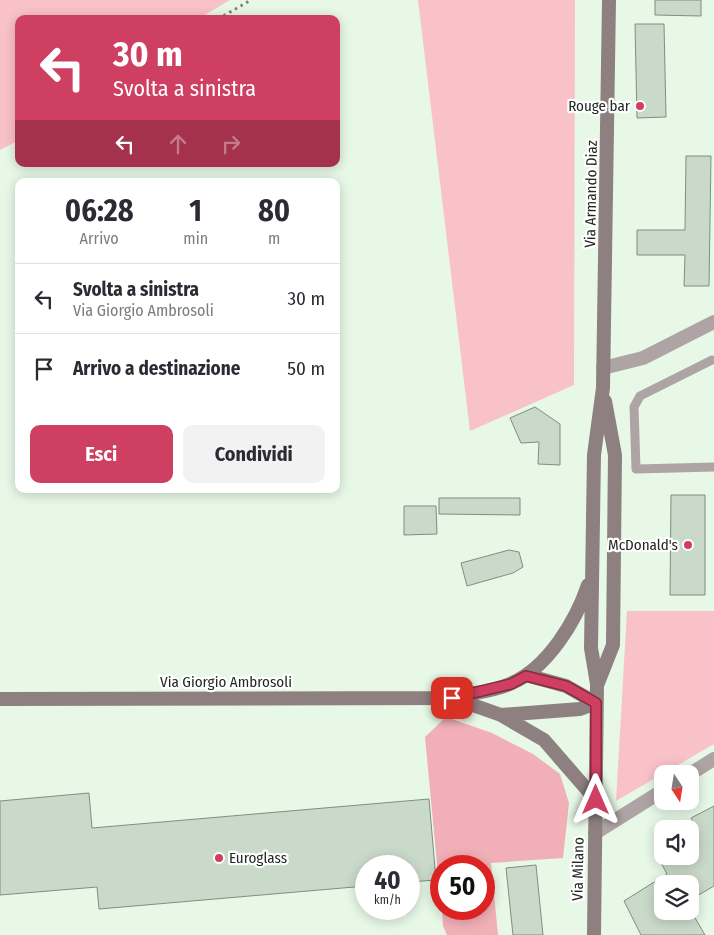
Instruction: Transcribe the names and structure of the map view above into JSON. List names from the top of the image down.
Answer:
{
  "streets": {
    "main road": ["Via Armando Diaz", "Via Giorgio Ambrosoli", "Via Milano"]
  },
  "crossings": [
    ["Via Armando Diaz", "Via Milano"],
    ["Via Giorgio Ambrosoli", "Via Milano"]
  ],
  "places": ["Rouge bar", "McDonald's", "Euroglass"],
  "north": "bottom",
  "page": {
    "turn": ["30 m", "Svolta a sinistra"],
    "eta": [
      "06:28",
      "Arrivo",
      "1",
      "min",
      "80",
      "m"
    ],
    "list": [
      {
        "name": "Svolta a sinistra",
        "note": "Via Giorgio Ambrosoli",
        "value": "30 m"
      },
      {
        "name": "Arrivo a destinazione",
        "value": "50 m"
      }
    ],
    "buttons": ["Esci", "Condividi"],
    "speed": "40 km/h",
    "limit": "50"
  }
}
